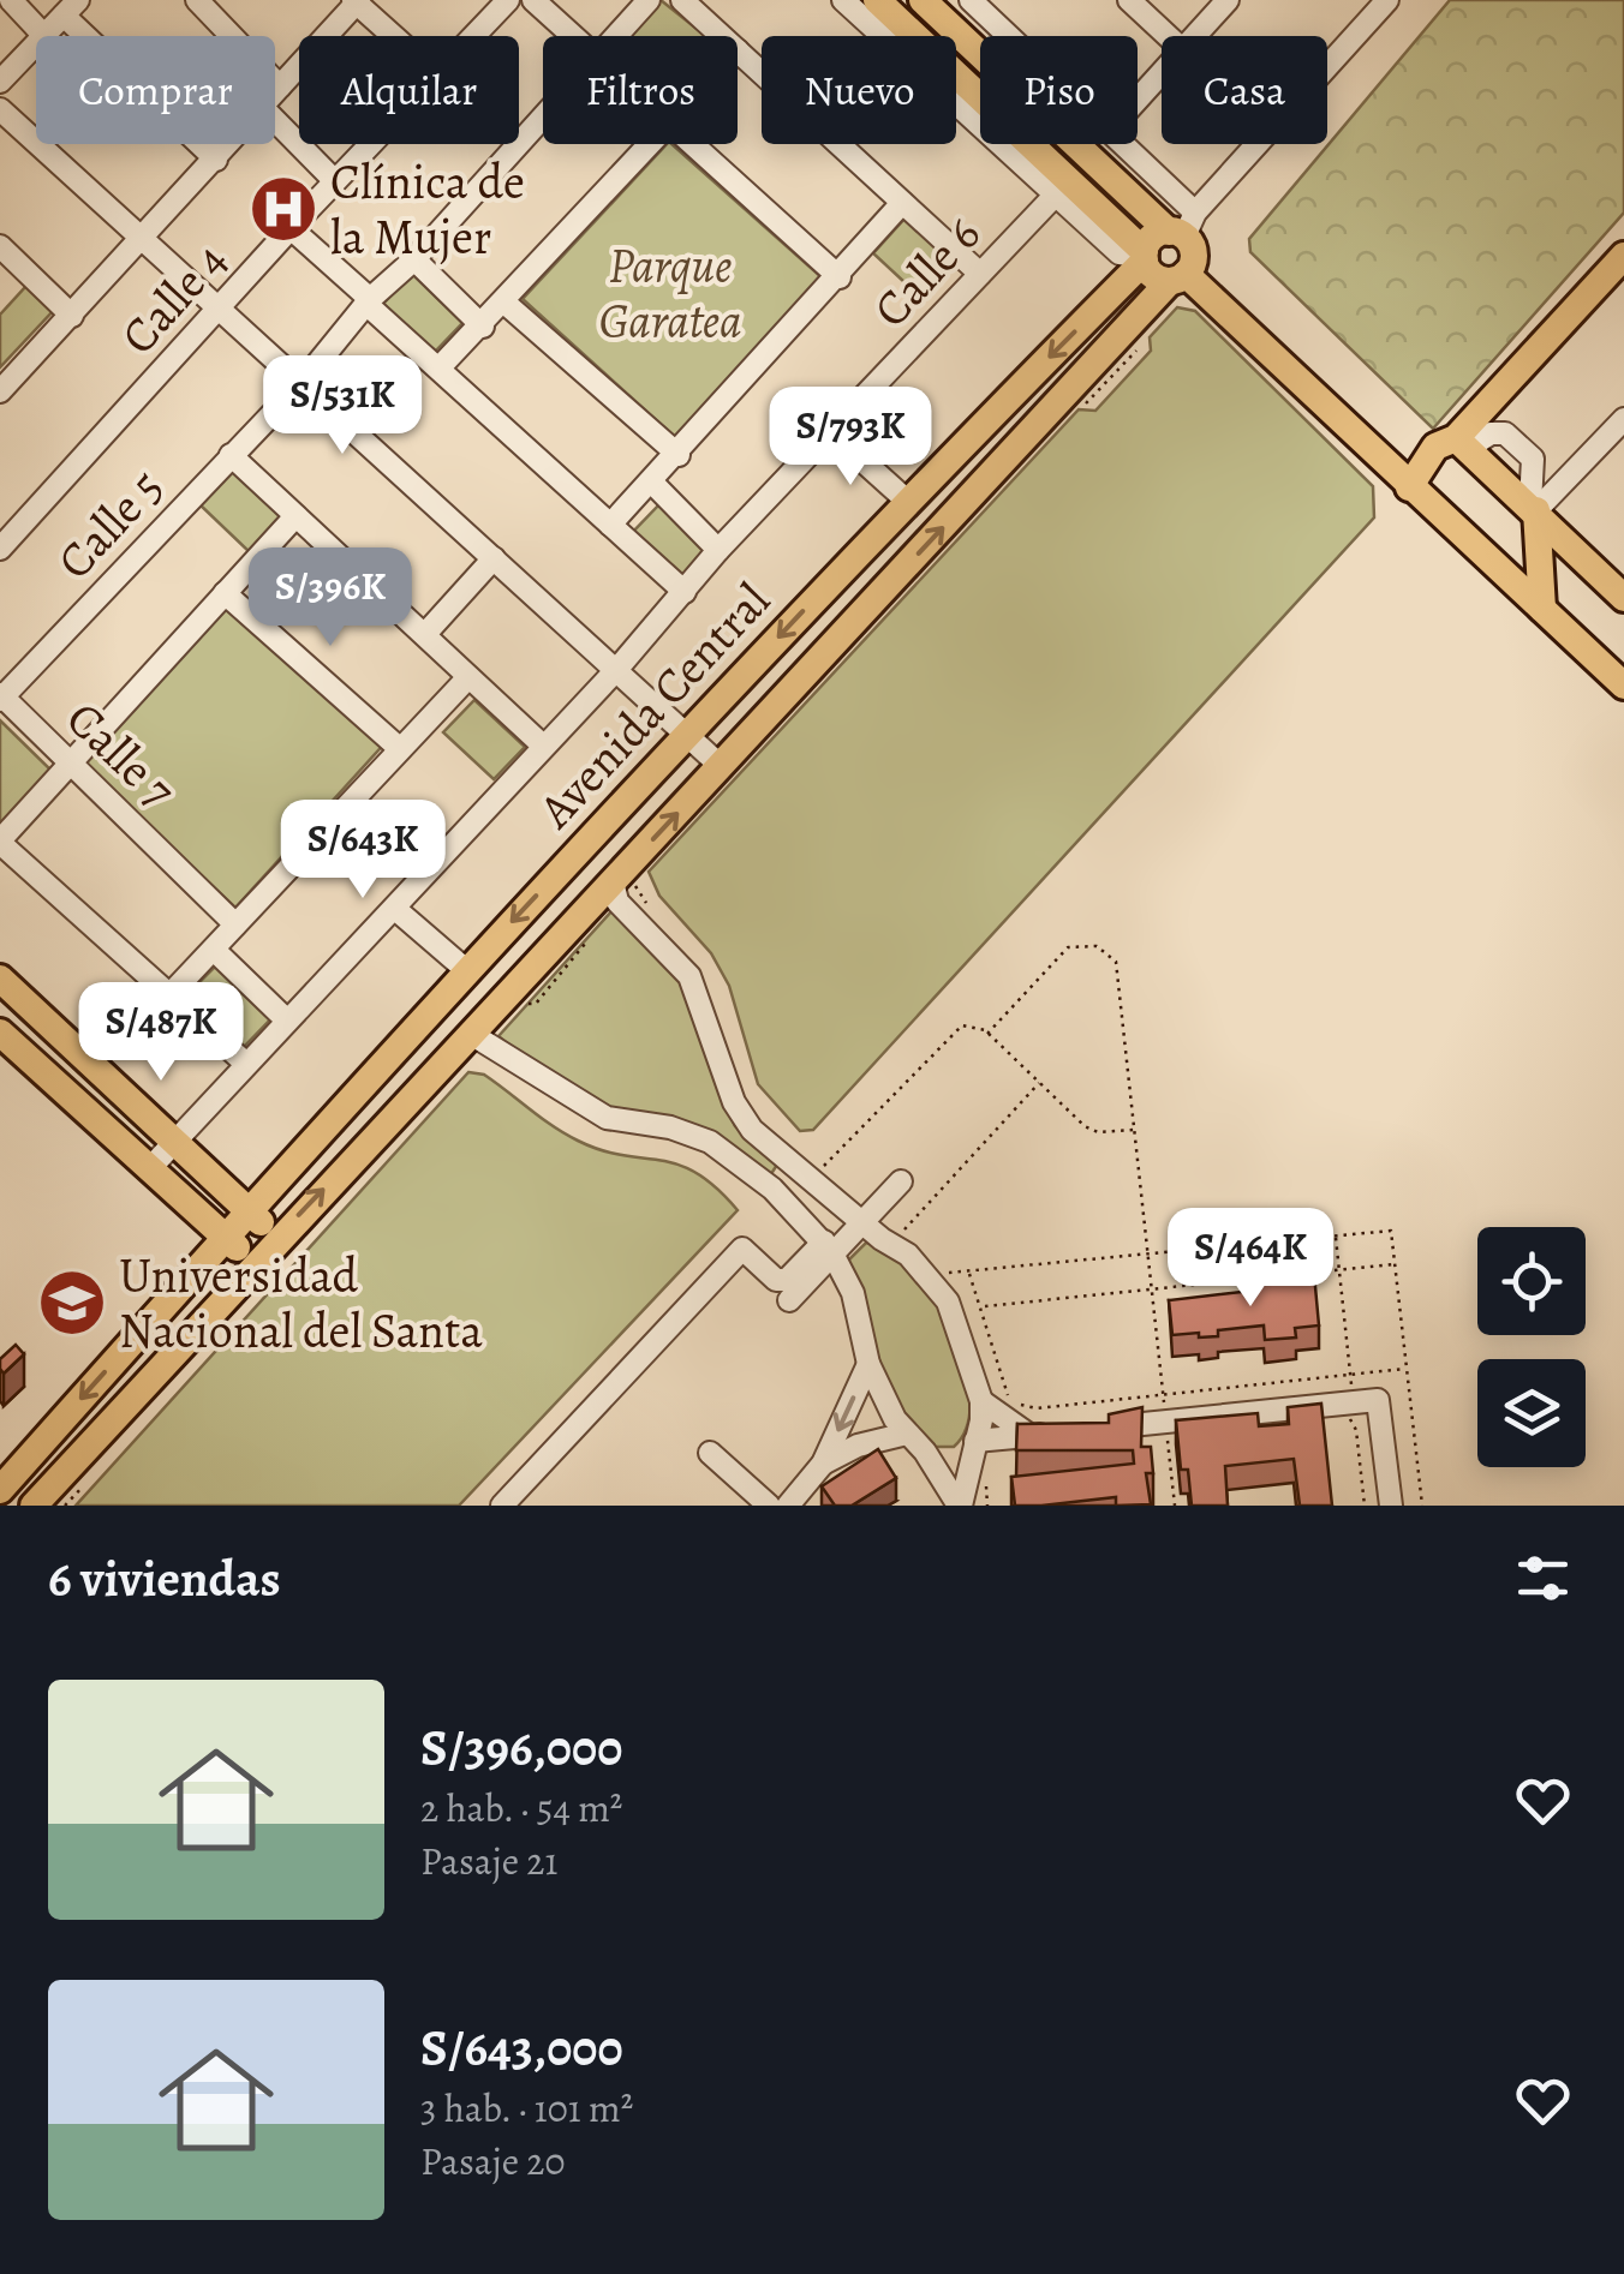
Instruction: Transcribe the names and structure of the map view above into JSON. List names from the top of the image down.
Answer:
{
  "streets": {
    "main road": ["Avenida Central"],
    "street": [
      "Calle 6",
      "Calle 4",
      "Calle 5",
      "Calle 7"
    ]
  },
  "crossings": [
    ["Calle 5", "Calle 7"]
  ],
  "parks": ["Parque Garatea"],
  "places": {
    "hospital": ["Clínica de la Mujer"],
    "school or university": ["Universidad Nacional del Santa"]
  },
  "page": {
    "chip": [
      "Comprar",
      "Alquilar",
      "Filtros",
      "Nuevo",
      "Piso",
      "Casa"
    ],
    "price": [
      "S/531K",
      "S/793K",
      "S/396K",
      "S/643K",
      "S/487K",
      "S/464K"
    ],
    "heading": "6 viviendas",
    "list": [
      {
        "name": "S/396,000",
        "note": "2 hab. · 54 m² · Pasaje 21"
      },
      {
        "name": "S/643,000",
        "note": "3 hab. · 101 m² · Pasaje 20"
      }
    ]
  }
}
